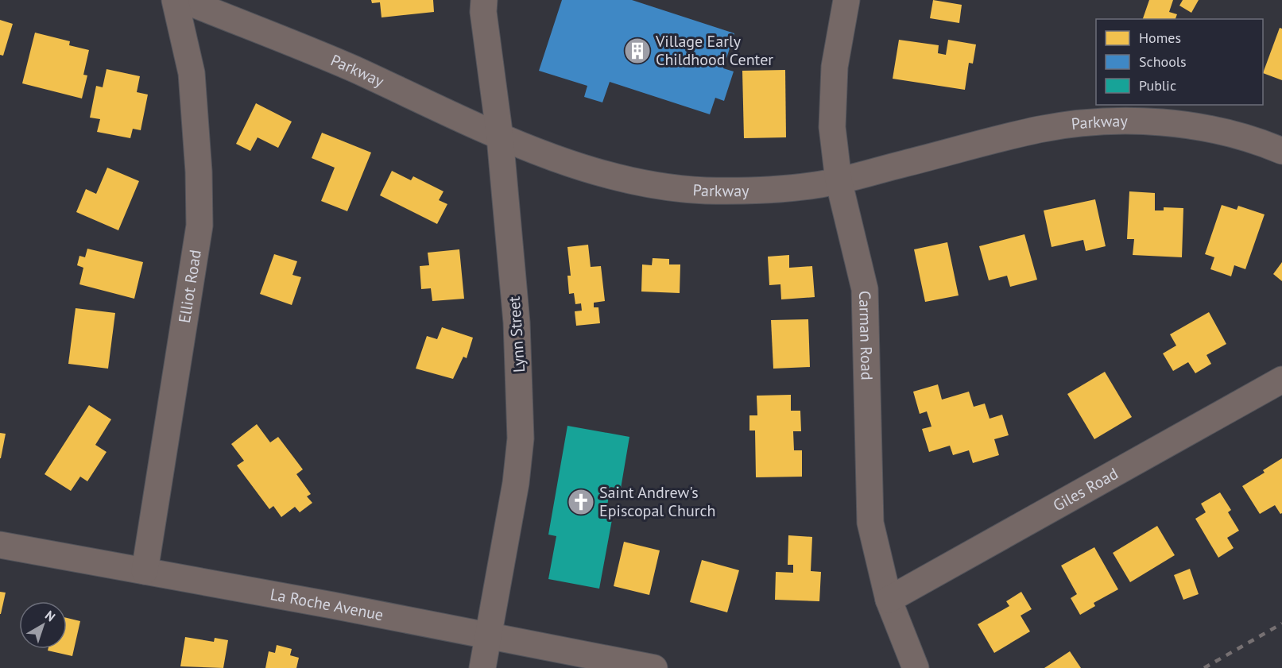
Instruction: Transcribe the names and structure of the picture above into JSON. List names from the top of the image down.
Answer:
{
  "streets": {
    "street": [
      "Parkway",
      "Elliot Road",
      "Lynn Street",
      "Carman Road",
      "Giles Road",
      "La Roche Avenue"
    ]
  },
  "crossings": [
    ["Parkway", "Lynn Street"],
    ["Parkway", "Carman Road"],
    ["Elliot Road", "La Roche Avenue"],
    ["Lynn Street", "La Roche Avenue"],
    ["Carman Road", "Giles Road"]
  ],
  "places": {
    "building": ["Village Early Childhood Center"],
    "church": ["Saint Andrew's Episcopal Church"]
  },
  "legend": ["Homes", "Schools", "Public"],
  "north": "top right"
}
